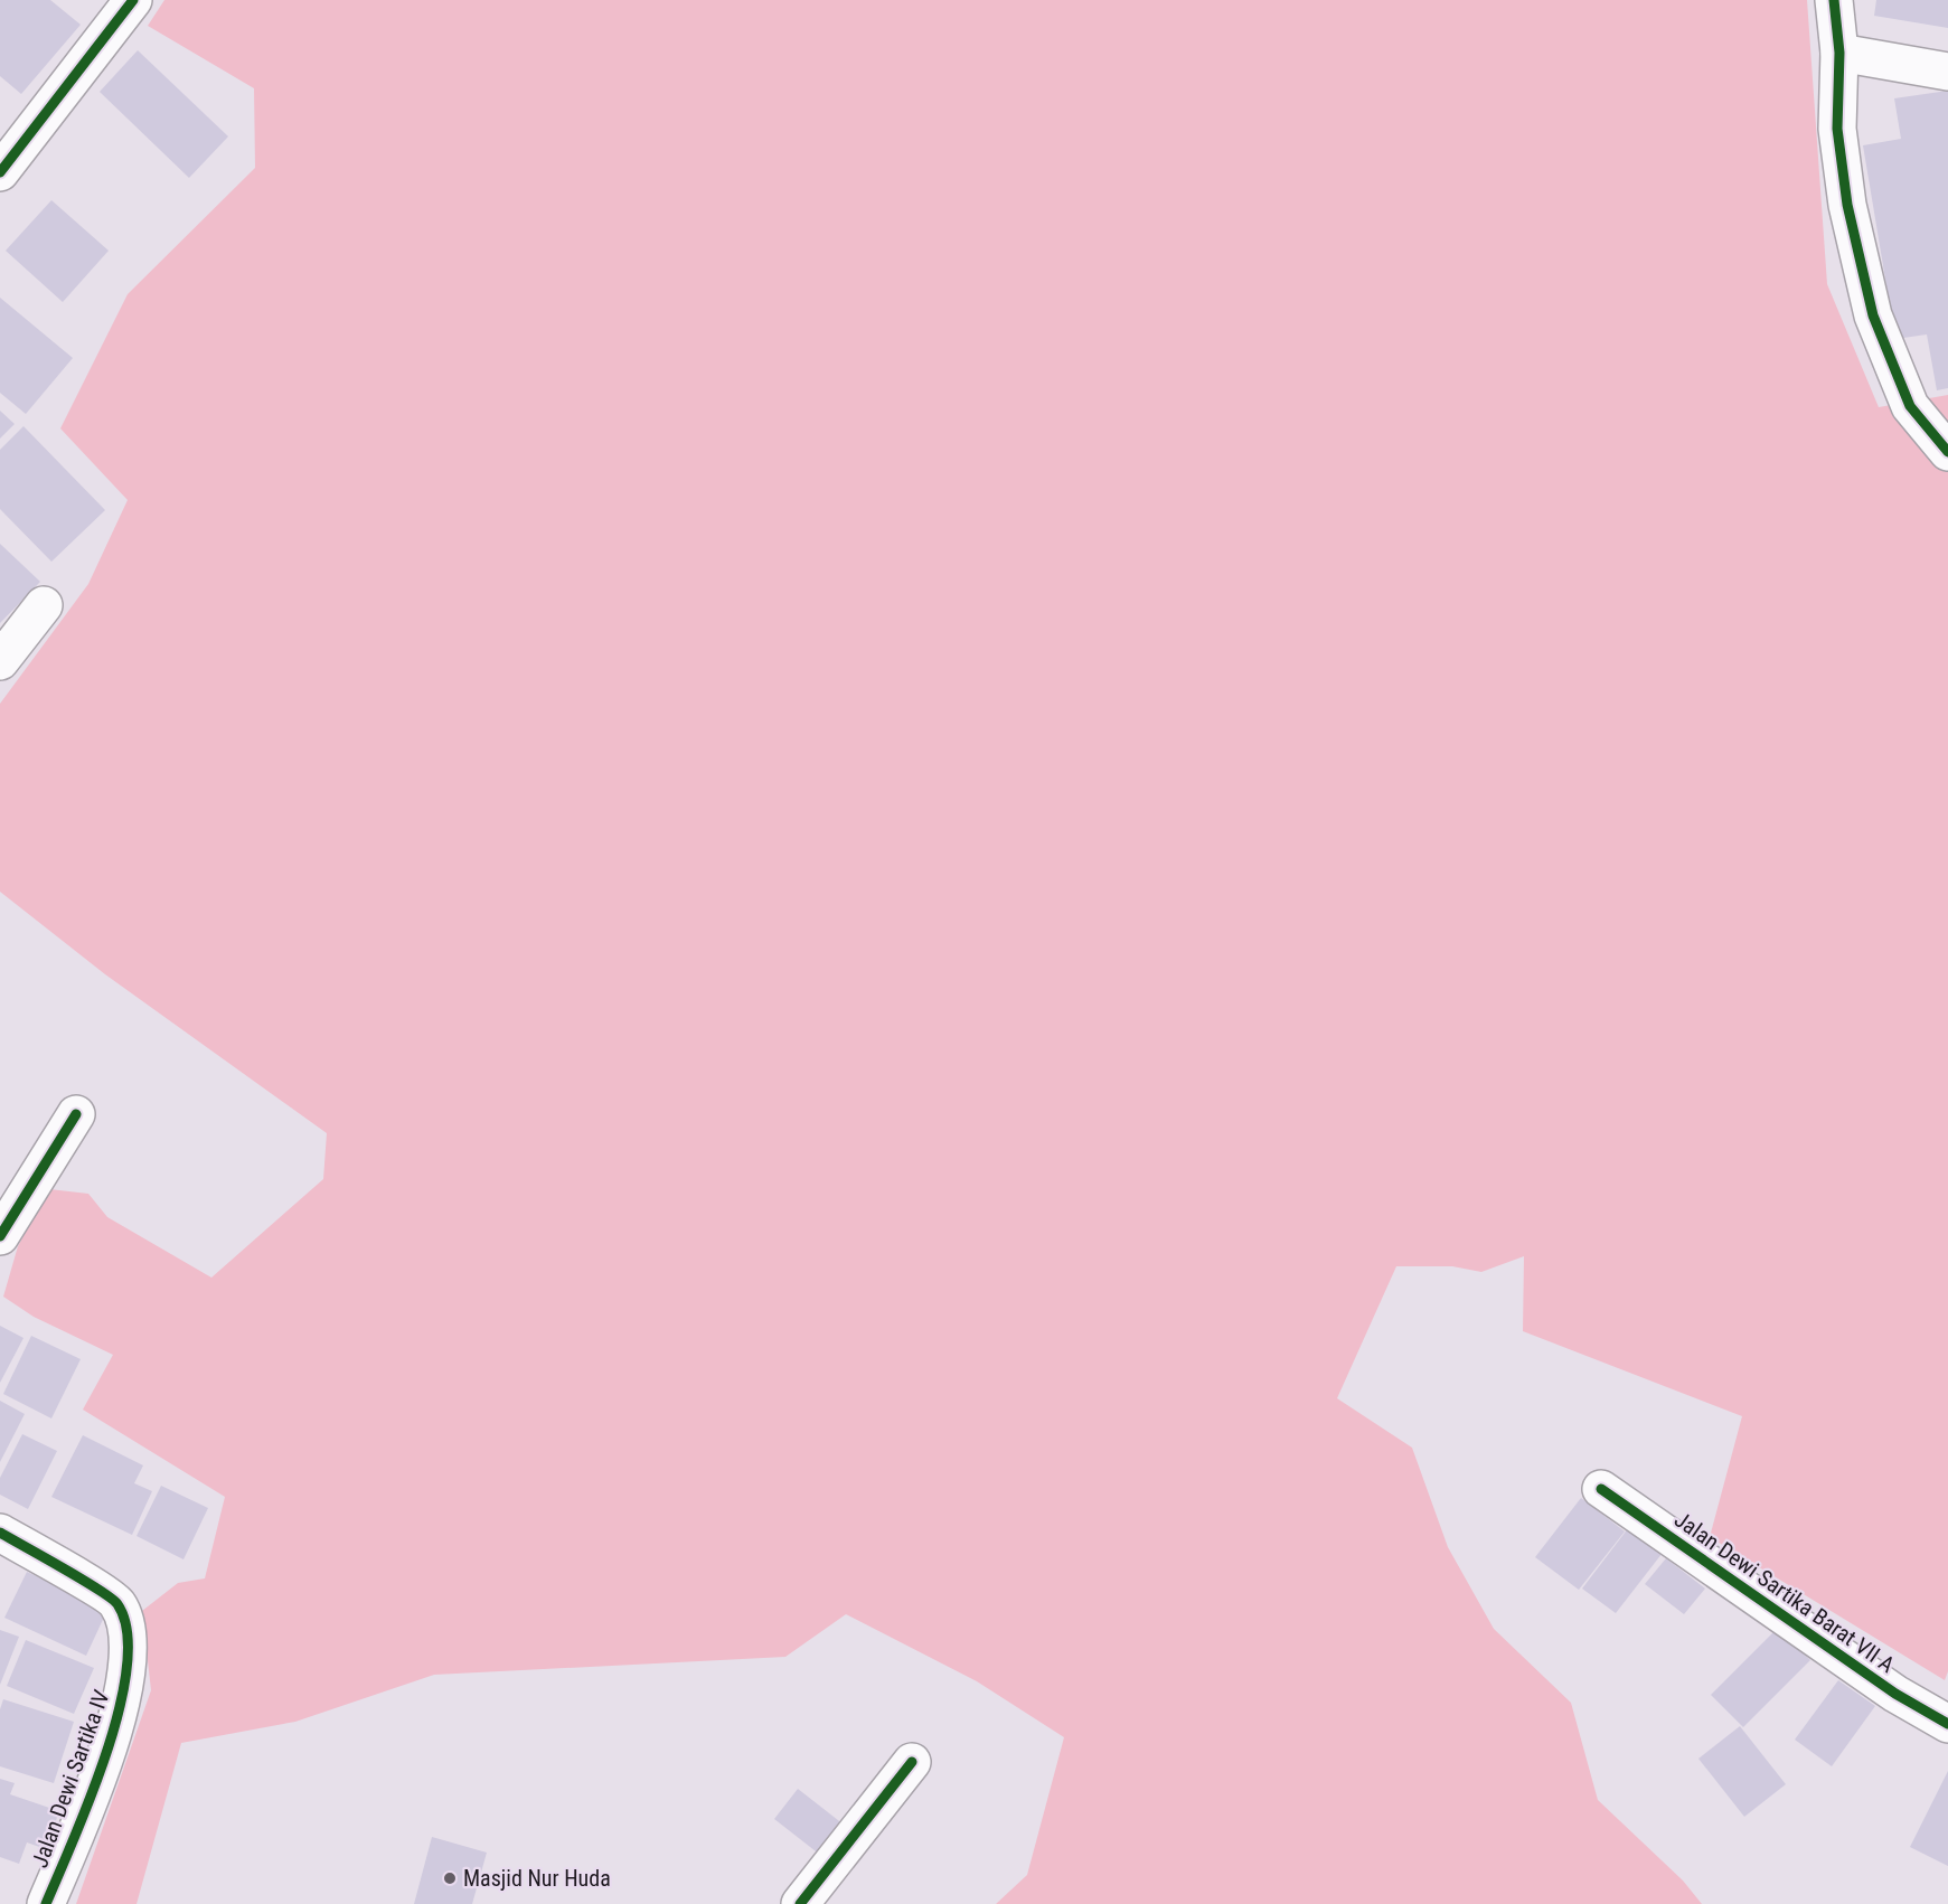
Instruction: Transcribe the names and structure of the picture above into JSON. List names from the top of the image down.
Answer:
{
  "streets": {
    "street": ["Jalan Dewi Sartika Barat VII A", "Jalan Dewi Sartika IV"]
  },
  "places": ["Masjid Nur Huda"]
}
